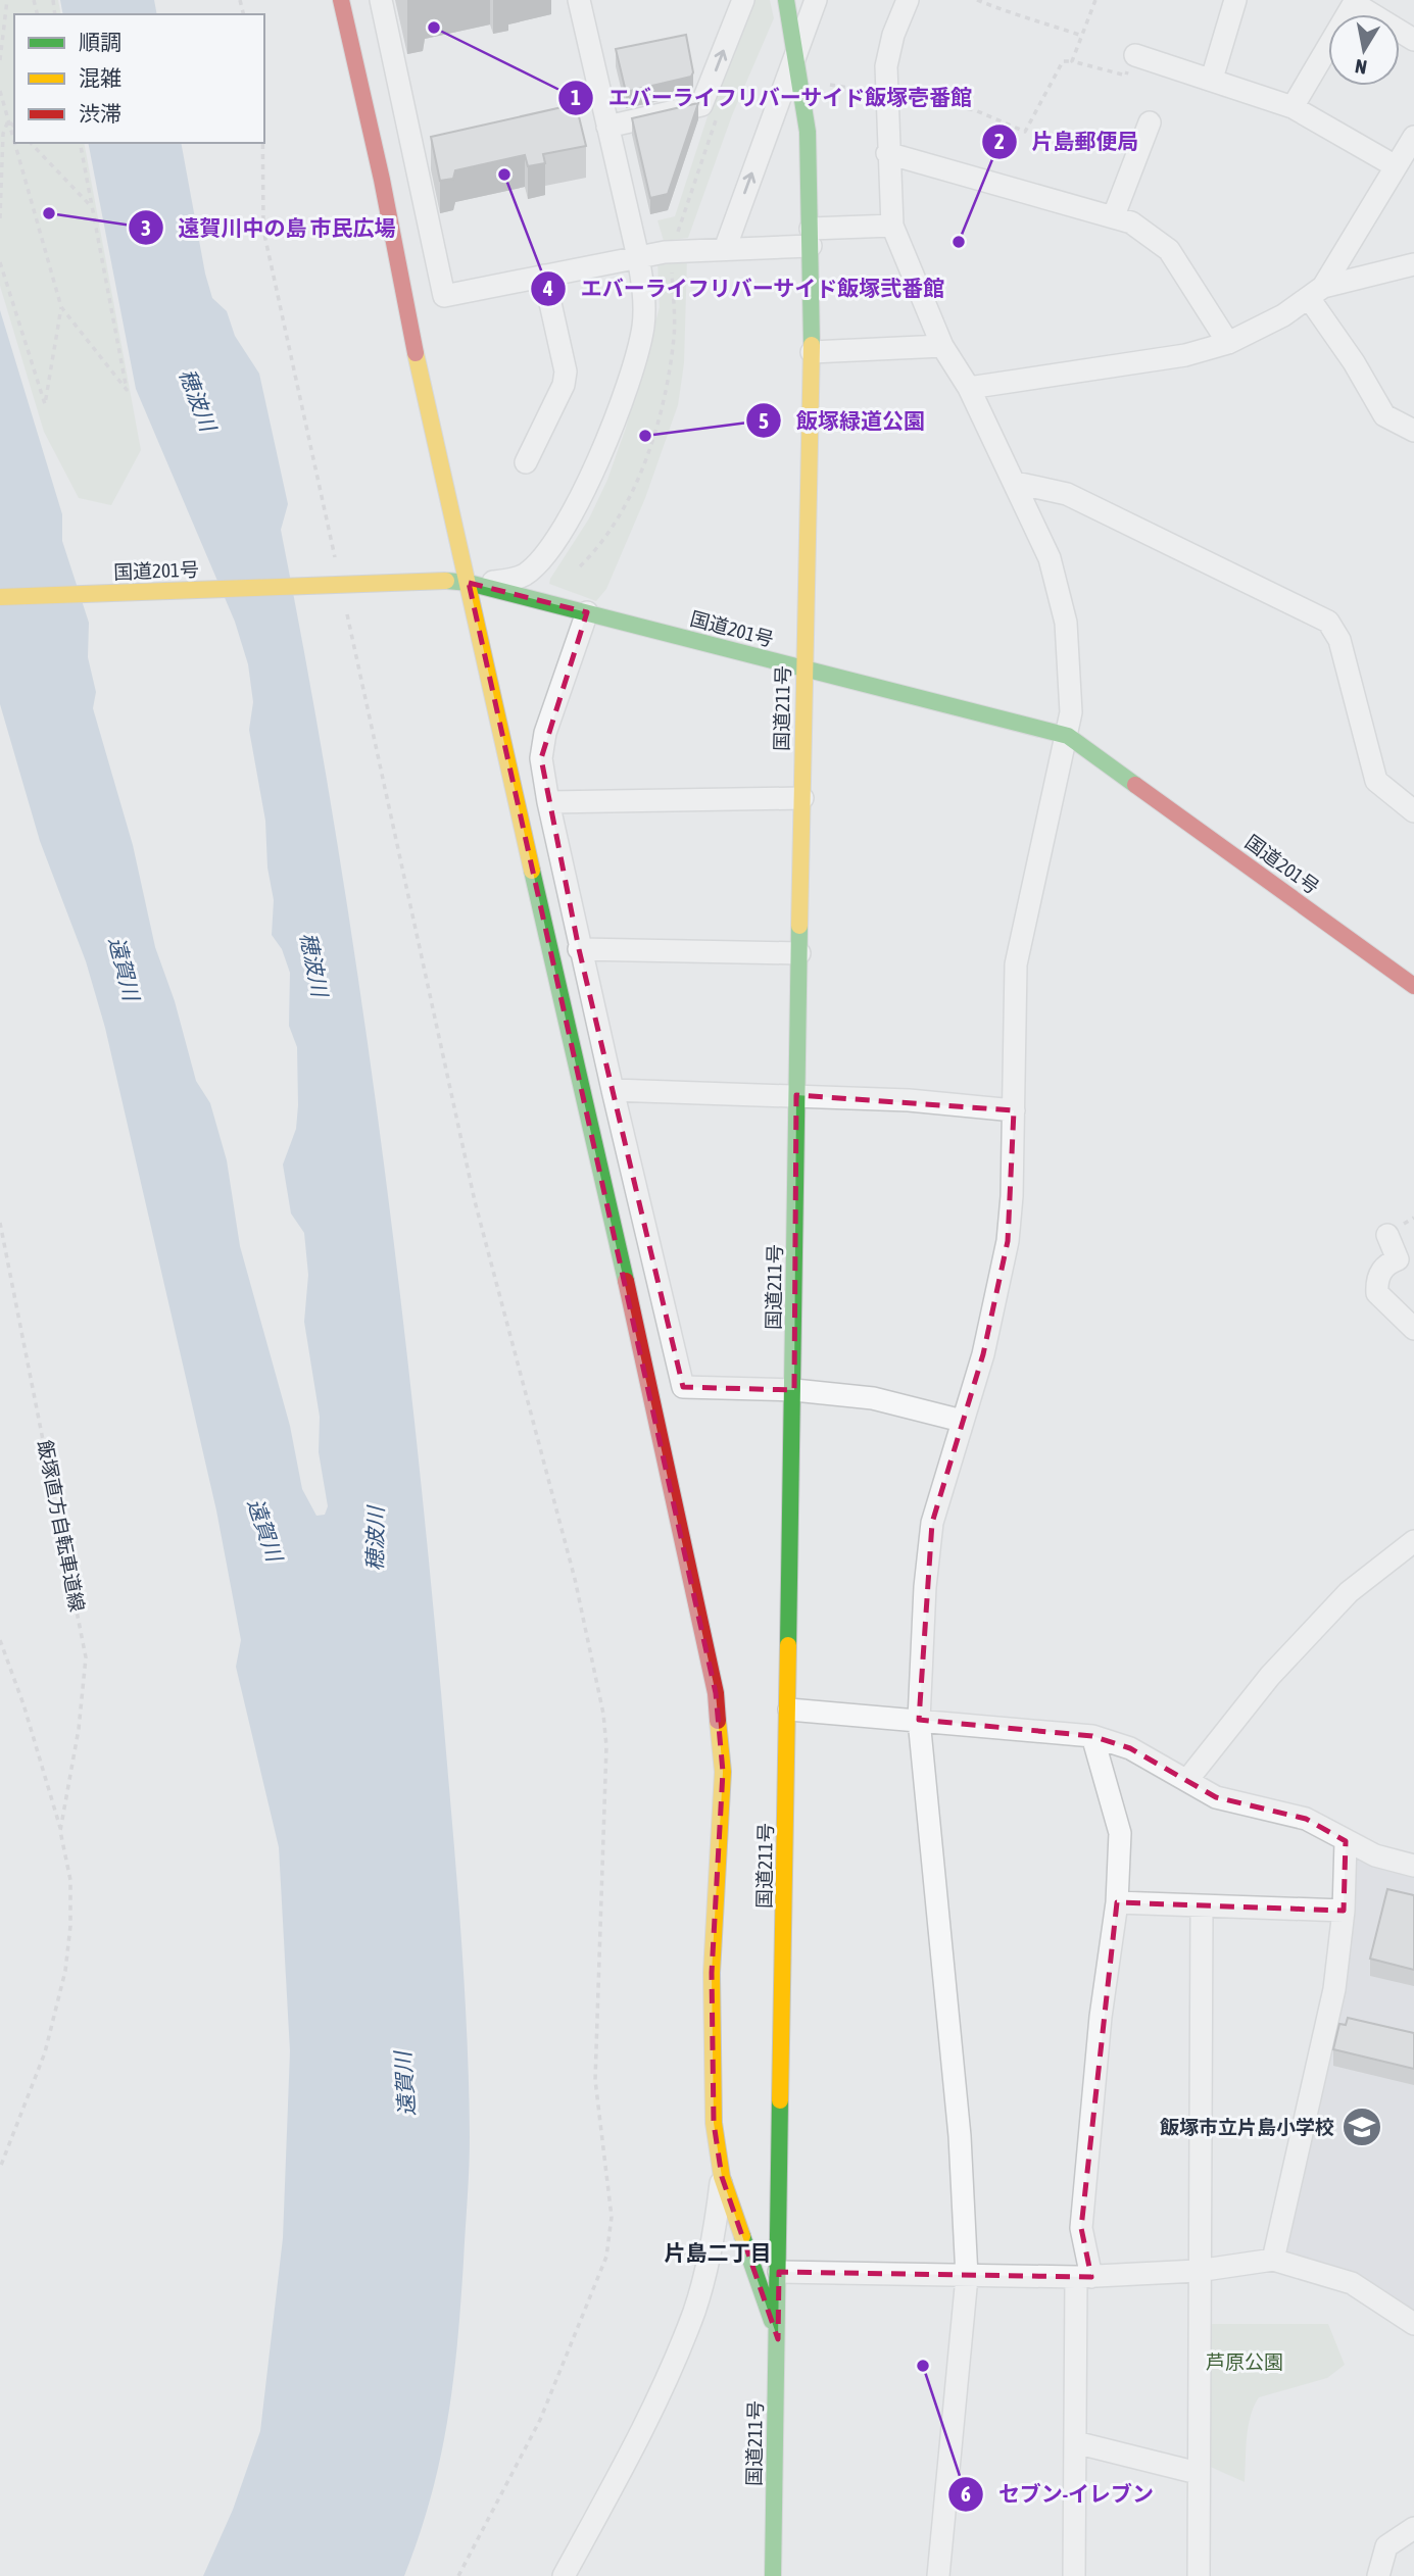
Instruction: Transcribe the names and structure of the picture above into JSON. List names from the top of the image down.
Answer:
{
  "streets": {
    "main road": ["国道201号", "国道211号"],
    "path": ["飯塚直方自転車道線"]
  },
  "crossings": [
    ["国道201号", "国道211号"]
  ],
  "districts": ["片島二丁目"],
  "water": ["穂波川", "遠賀川"],
  "parks": ["芦原公園"],
  "places": {
    "other": [
      "エバーライフリバーサイド飯塚壱番館",
      "エバーライフリバーサイド飯塚弐番館",
      "遠賀川中の島 市民広場",
      "片島郵便局",
      "飯塚緑道公園",
      "セブン-イレブン"
    ],
    "school or university": ["飯塚市立片島小学校"]
  },
  "legend": ["順調", "混雑", "渋滞"],
  "north": "bottom"
}
